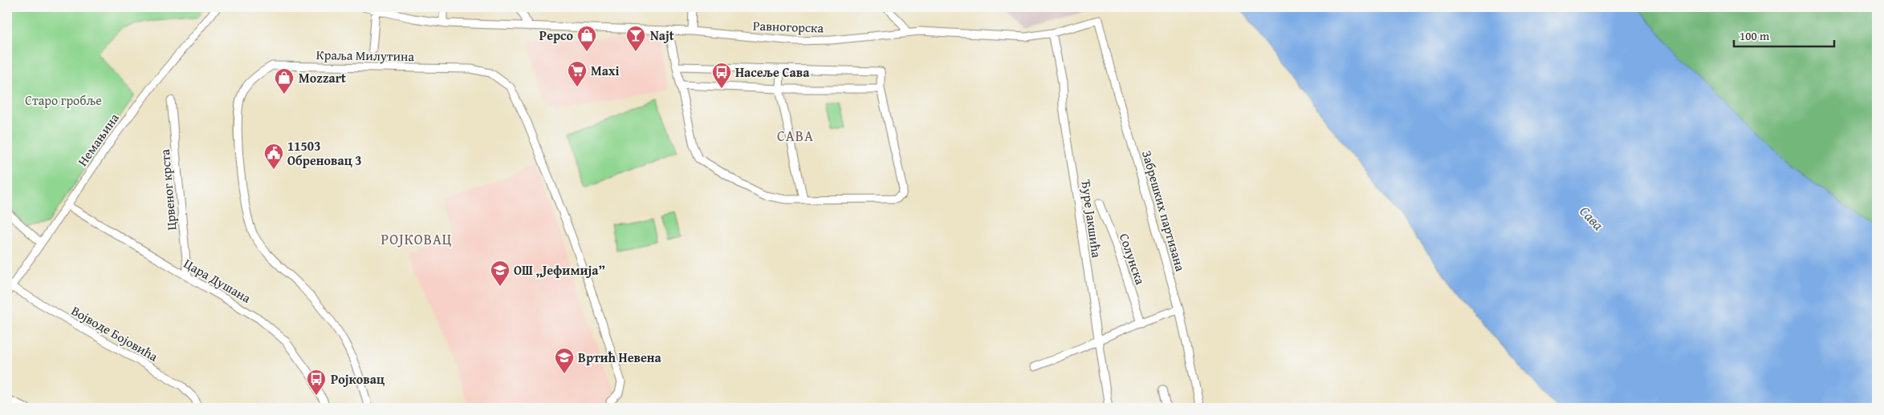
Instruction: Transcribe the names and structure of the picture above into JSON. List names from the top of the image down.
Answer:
{
  "streets": {
    "street": [
      "Равногорска",
      "Краља Милутина",
      "Немањина",
      "Црвеног крста",
      "Забрешких партизана",
      "Ђуре Јакшића",
      "Солунска",
      "Цара Душана",
      "Војводе Бојовића"
    ]
  },
  "crossings": [
    ["Равногорска", "Забрешких партизана"],
    ["Равногорска", "Ђуре Јакшића"],
    ["Немањина", "Цара Душана"],
    ["Немањина", "Војводе Бојовића"],
    ["Црвеног крста", "Цара Душана"]
  ],
  "districts": ["САВА", "РОЈКОВАЦ"],
  "water": ["Сава"],
  "parks": ["Старо гробље"],
  "places": {
    "shop": ["Pepco", "Mozzart"],
    "bar": ["Najt"],
    "supermarket": ["Maxi"],
    "bus stop": ["Насеље Сава", "Ројковац"],
    "public building": ["11503 Обреновац 3"],
    "school or university": ["ОШ „Јефимија”", "Вртић Невена"]
  },
  "scale_bar": "100 m"
}
